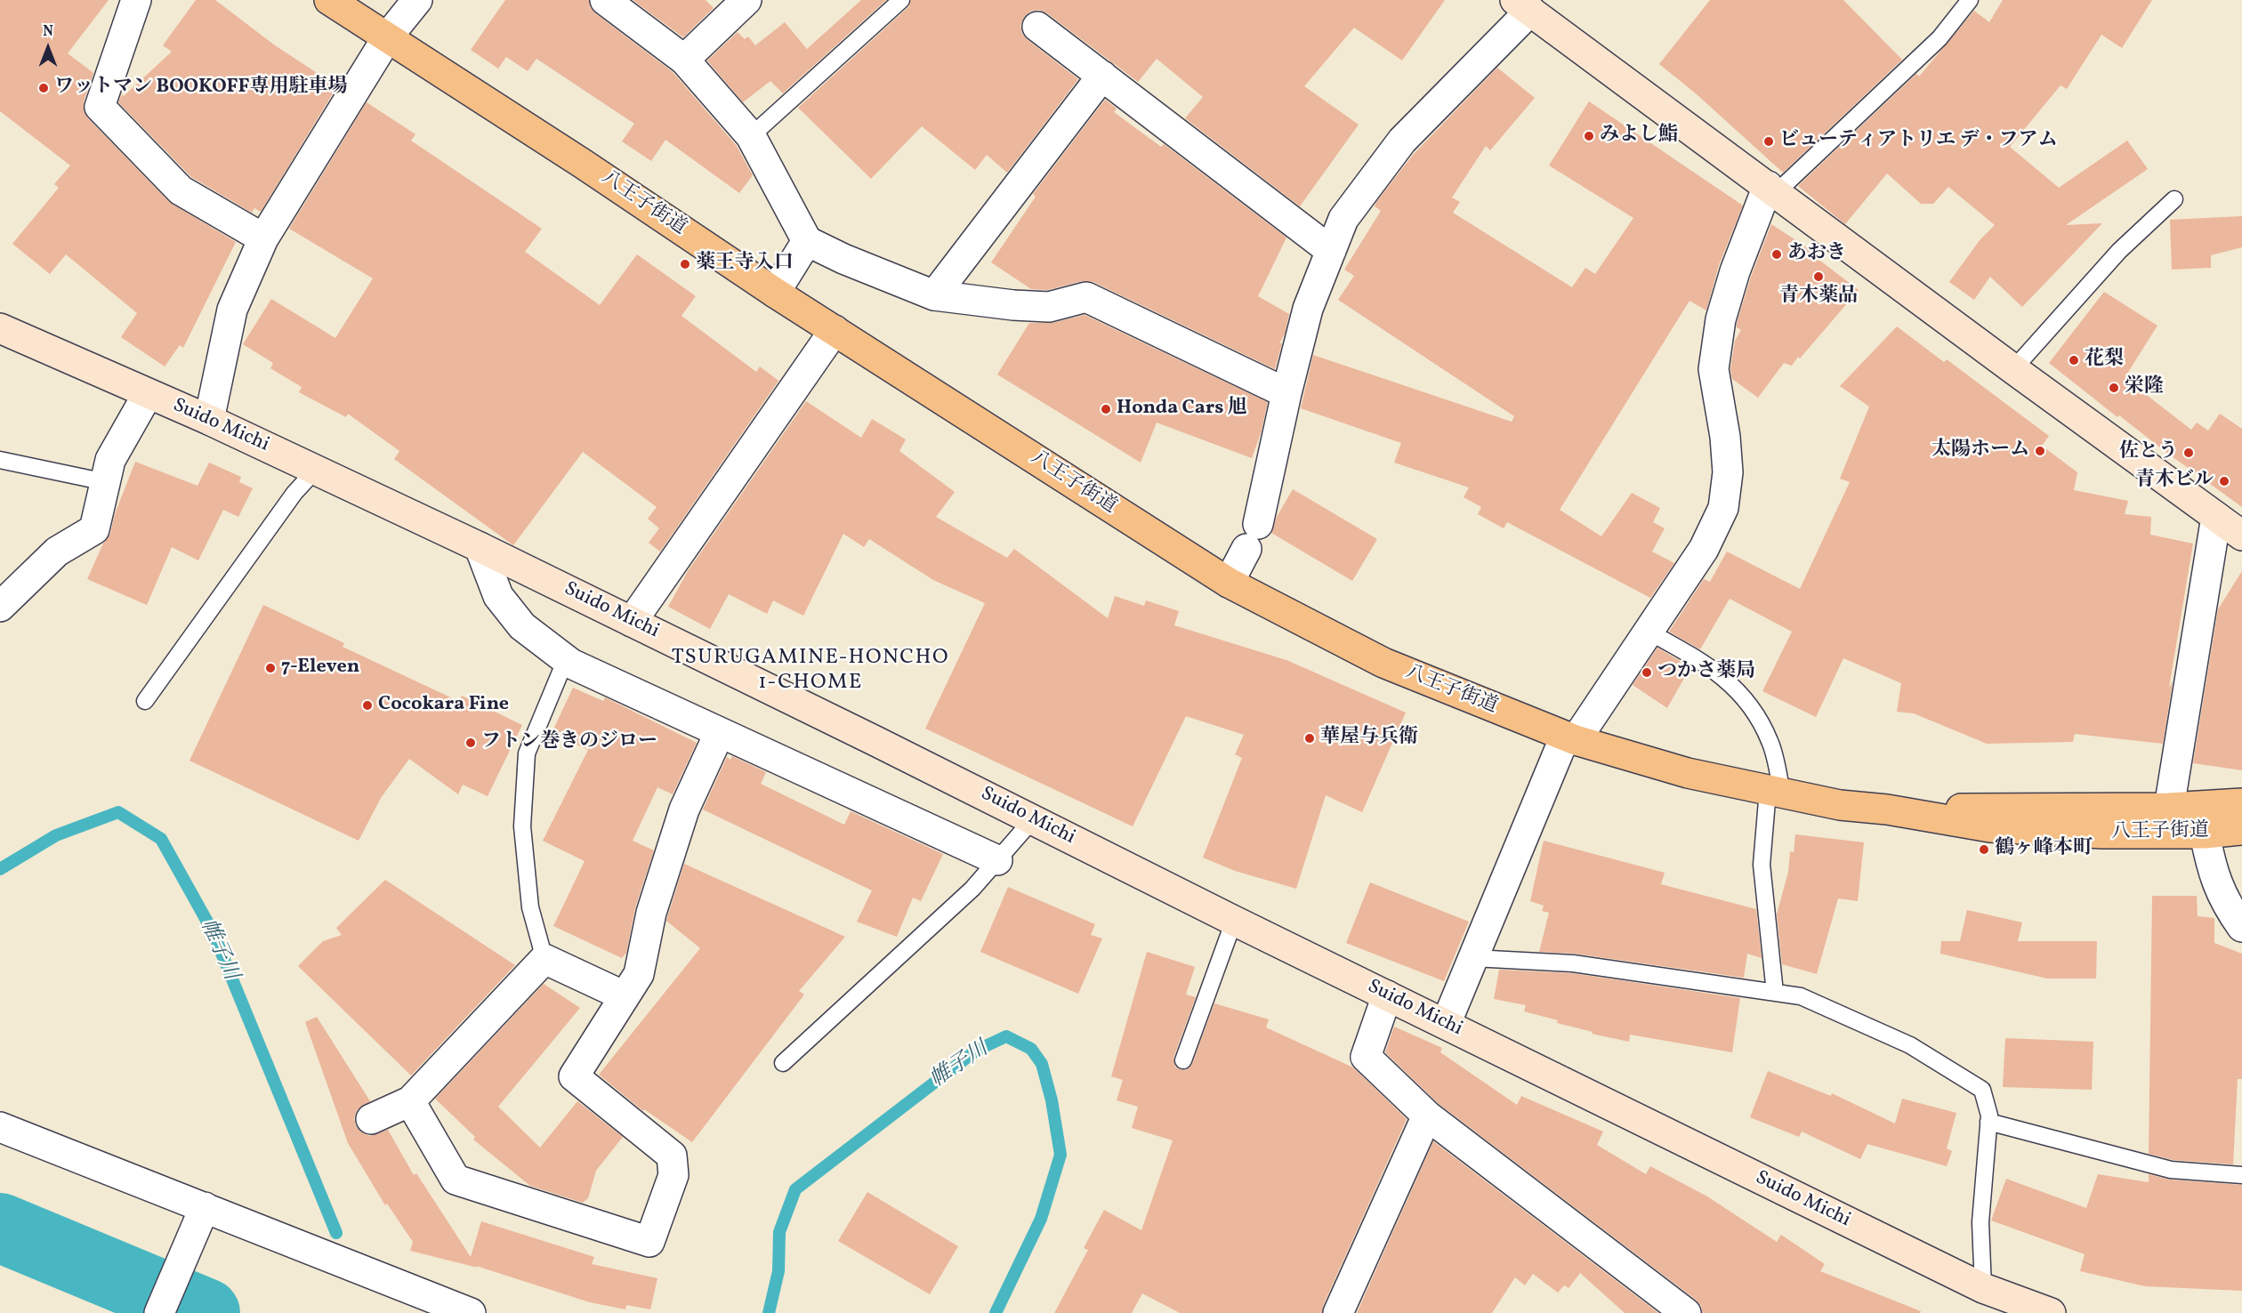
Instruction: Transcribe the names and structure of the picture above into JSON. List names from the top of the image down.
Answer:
{
  "streets": {
    "highway": ["八王子街道"],
    "street": ["Suido Michi"]
  },
  "districts": ["TSURUGAMINE-HONCHO 1-CHOME"],
  "water": ["帷子川"],
  "places": [
    "ワットマン BOOKOFF専用駐車場",
    "みよし鮨",
    "ビューティアトリエ デ・フアム",
    "あおき",
    "薬王寺入口",
    "青木薬品",
    "花梨",
    "栄隆",
    "Honda Cars 旭",
    "太陽ホーム",
    "佐とう",
    "青木ビル",
    "7-Eleven",
    "つかさ薬局",
    "Cocokara Fine",
    "華屋与兵衛",
    "フトン巻きのジロー",
    "鶴ヶ峰本町"
  ],
  "north": "top"
}
